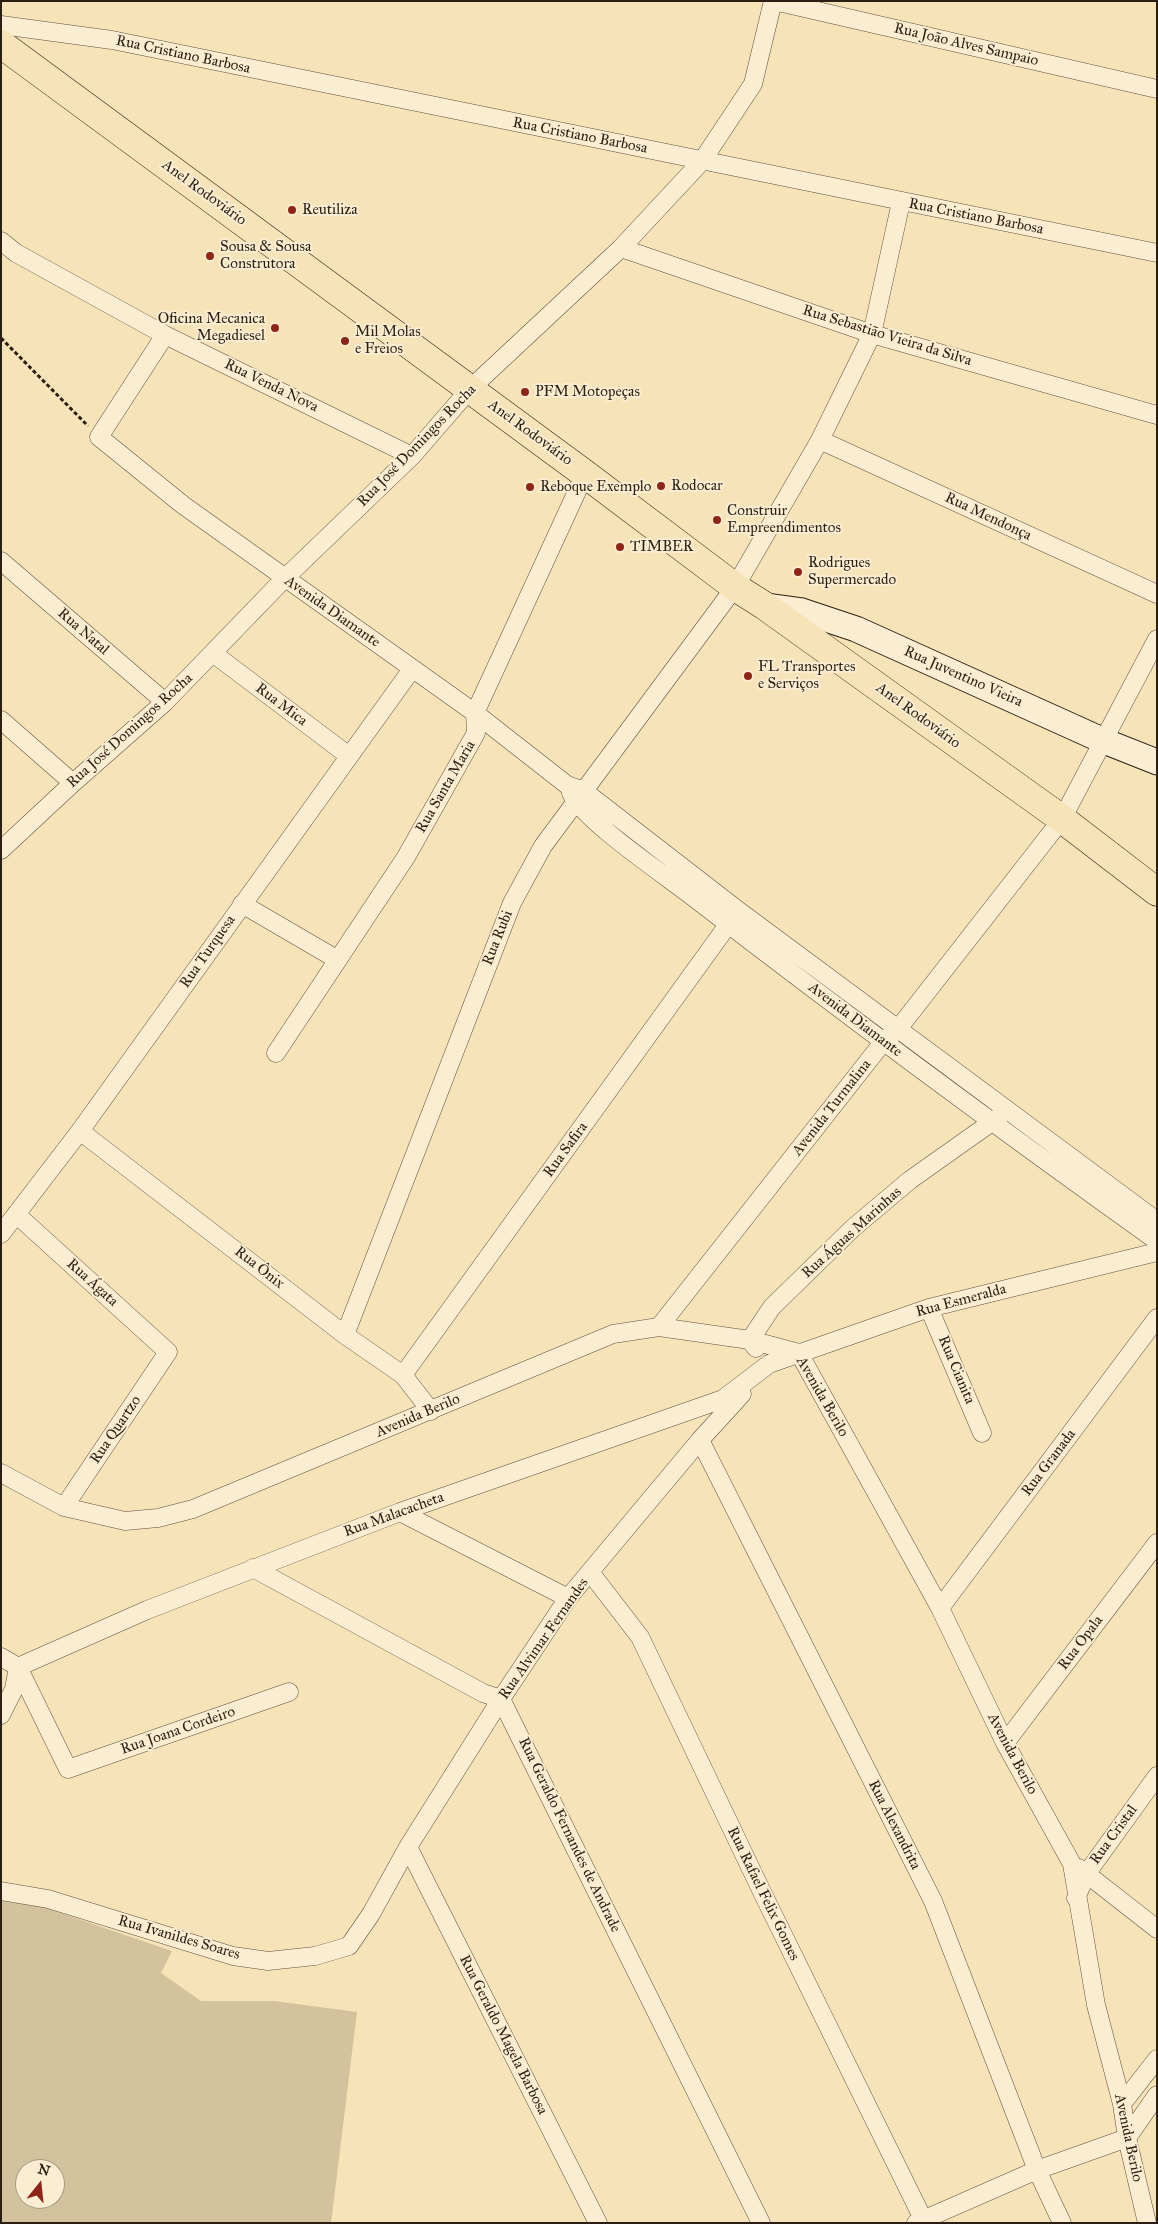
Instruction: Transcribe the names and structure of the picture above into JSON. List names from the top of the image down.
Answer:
{
  "streets": {
    "main road": ["Anel Rodoviário"],
    "street": [
      "Rua João Alves Sampaio",
      "Rua Cristiano Barbosa",
      "Rua Sebastião Vieira da Silva",
      "Rua Venda Nova",
      "Rua José Domingos Rocha",
      "Rua Mendonça",
      "Avenida Diamante",
      "Rua Natal",
      "Rua Juventino Vieira",
      "Rua Mica",
      "Rua Santa Maria",
      "Rua Rubi",
      "Rua Turquesa",
      "Avenida Turmalina",
      "Rua Safira",
      "Rua Águas Marinhas",
      "Rua Ônix",
      "Rua Ágata",
      "Rua Esmeralda",
      "Rua Cianita",
      "Avenida Berilo",
      "Rua Quartzo",
      "Rua Granada",
      "Rua Malacacheta",
      "Rua Alvimar Fernandes",
      "Rua Opala",
      "Rua Joana Cordeiro",
      "Rua Alexandrita",
      "Rua Geraldo Fernandes de Andrade",
      "Rua Cristal",
      "Rua Rafael Felix Gomes",
      "Rua Ivanildes Soares",
      "Rua Geraldo Magela Barbosa"
    ]
  },
  "crossings": [
    ["Rua João Alves Sampaio", "Rua José Domingos Rocha"],
    ["Rua Cristiano Barbosa", "Rua José Domingos Rocha"],
    ["Rua Cristiano Barbosa", "Rua Rubi"],
    ["Anel Rodoviário", "Rua José Domingos Rocha"],
    ["Anel Rodoviário", "Rua Juventino Vieira"],
    ["Anel Rodoviário", "Rua Santa Maria"],
    ["Anel Rodoviário", "Rua Rubi"],
    ["Anel Rodoviário", "Avenida Turmalina"],
    ["Rua Sebastião Vieira da Silva", "Rua José Domingos Rocha"],
    ["Rua Sebastião Vieira da Silva", "Rua Rubi"],
    ["Rua Venda Nova", "Rua José Domingos Rocha"],
    ["Rua José Domingos Rocha", "Avenida Diamante"],
    ["Rua José Domingos Rocha", "Rua Natal"],
    ["Rua José Domingos Rocha", "Rua Mica"],
    ["Rua Mendonça", "Rua Rubi"],
    ["Avenida Diamante", "Rua Santa Maria"],
    ["Avenida Diamante", "Rua Rubi"],
    ["Avenida Diamante", "Rua Turquesa"],
    ["Avenida Diamante", "Avenida Turmalina"],
    ["Avenida Diamante", "Rua Safira"],
    ["Avenida Diamante", "Rua Águas Marinhas"],
    ["Rua Juventino Vieira", "Avenida Turmalina"],
    ["Rua Mica", "Rua Turquesa"],
    ["Rua Rubi", "Rua Ônix"],
    ["Rua Turquesa", "Rua Ônix"],
    ["Rua Turquesa", "Rua Ágata"],
    ["Avenida Turmalina", "Avenida Berilo"],
    ["Rua Safira", "Rua Ônix"],
    ["Rua Águas Marinhas", "Avenida Berilo"],
    ["Rua Ônix", "Avenida Berilo"],
    ["Rua Ágata", "Rua Quartzo"],
    ["Rua Esmeralda", "Rua Cianita"],
    ["Rua Esmeralda", "Avenida Berilo"],
    ["Rua Esmeralda", "Rua Malacacheta"],
    ["Rua Esmeralda", "Rua Alvimar Fernandes"],
    ["Avenida Berilo", "Rua Quartzo"],
    ["Avenida Berilo", "Rua Granada"],
    ["Avenida Berilo", "Rua Opala"],
    ["Avenida Berilo", "Rua Cristal"],
    ["Rua Malacacheta", "Rua Alvimar Fernandes"],
    ["Rua Malacacheta", "Rua Joana Cordeiro"],
    ["Rua Alvimar Fernandes", "Rua Alexandrita"],
    ["Rua Alvimar Fernandes", "Rua Geraldo Fernandes de Andrade"],
    ["Rua Alvimar Fernandes", "Rua Rafael Felix Gomes"],
    ["Rua Alvimar Fernandes", "Rua Ivanildes Soares"],
    ["Rua Alvimar Fernandes", "Rua Geraldo Magela Barbosa"]
  ],
  "places": [
    "Reutiliza",
    "Sousa & Sousa Construtora",
    "Oficina Mecanica Megadiesel",
    "Mil Molas e Freios",
    "PFM Motopeças",
    "Rodocar",
    "Reboque Exemplo",
    "Construir Empreendimentos",
    "TIMBER",
    "Rodrigues Supermercado",
    "FL Transportes e Serviços"
  ],
  "north": "top"
}
